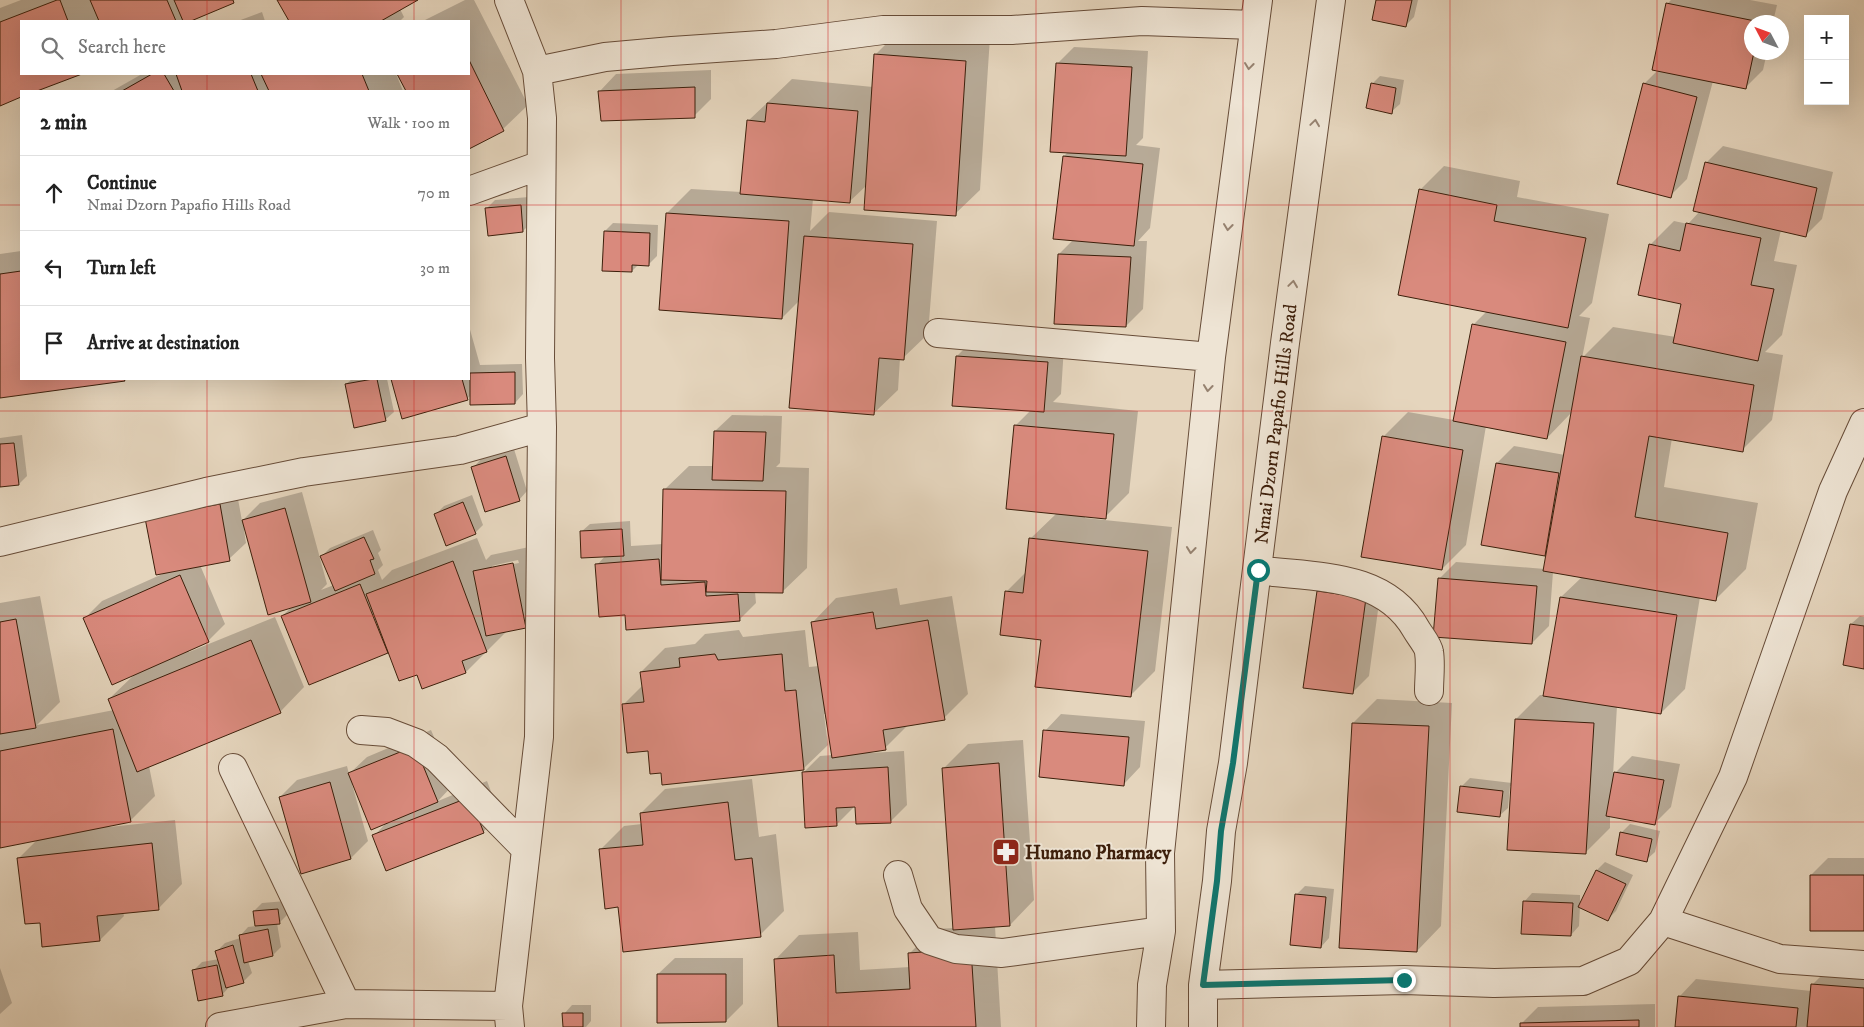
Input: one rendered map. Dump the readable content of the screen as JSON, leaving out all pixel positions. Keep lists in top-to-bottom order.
{
  "streets": {
    "street": ["Nmai Dzorn Papafio Hills Road"]
  },
  "places": {
    "pharmacy": ["Humano Pharmacy"]
  },
  "north": "top left",
  "page": {
    "map_buttons": ["+", "−"],
    "search": "Search here",
    "heading": ["2 min", "Walk · 100 m"],
    "list": [
      ["Continue", "Nmai Dzorn Papafio Hills Road", "70 m"],
      ["Turn left", "30 m"],
      "Arrive at destination"
    ]
  }
}
